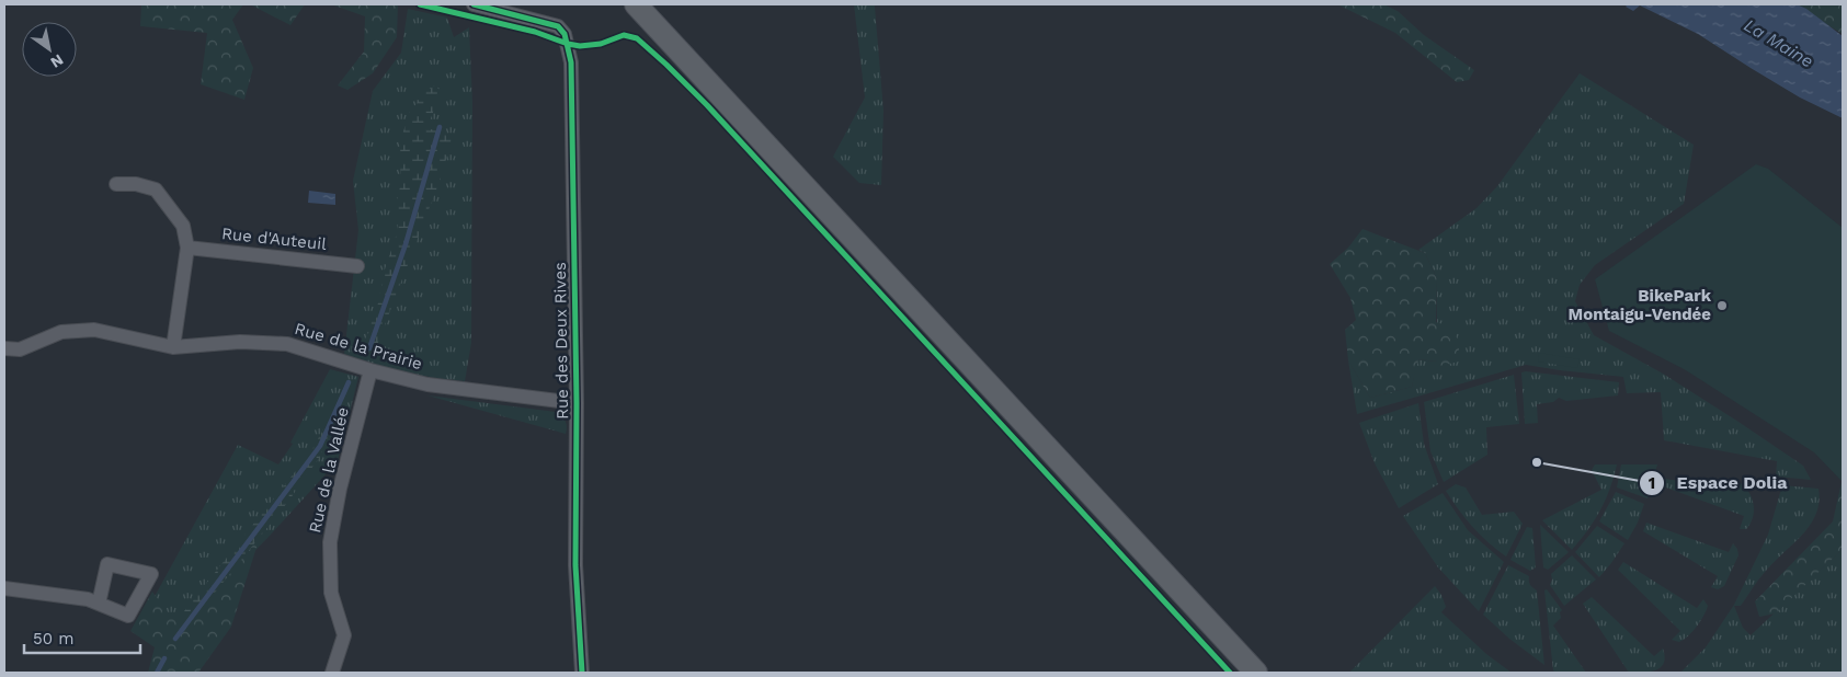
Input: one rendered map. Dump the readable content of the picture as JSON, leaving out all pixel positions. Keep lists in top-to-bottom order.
{
  "streets": {
    "street": [
      "Rue d'Auteuil",
      "Rue des Deux Rives",
      "Rue de la Prairie",
      "Rue de la Vallée"
    ]
  },
  "crossings": [
    ["Rue des Deux Rives", "Rue de la Prairie"],
    ["Rue de la Prairie", "Rue de la Vallée"]
  ],
  "water": ["La Maine"],
  "places": ["BikePark Montaigu-Vendée", "Espace Dolia"],
  "scale_bar": "50 m",
  "north": "bottom right"
}
